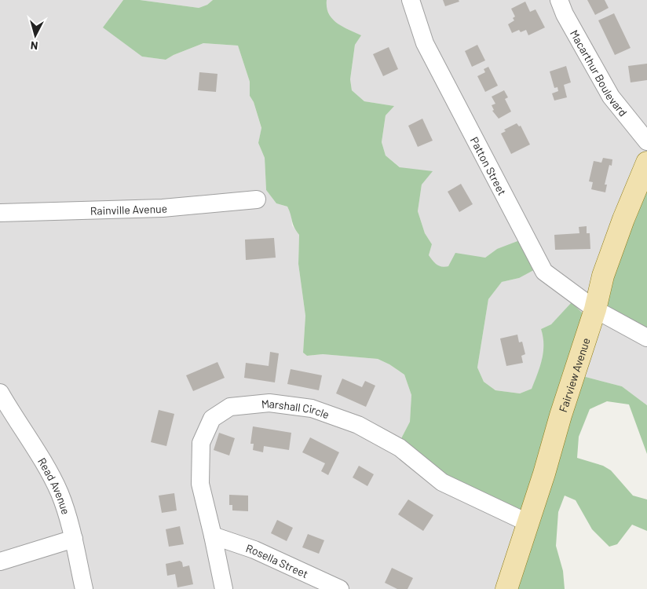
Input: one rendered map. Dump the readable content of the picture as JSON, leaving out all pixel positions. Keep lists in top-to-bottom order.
{
  "streets": {
    "main road": ["Fairview Avenue"],
    "street": [
      "Macarthur Boulevard",
      "Patton Street",
      "Rainville Avenue",
      "Marshall Circle",
      "Read Avenue",
      "Rosella Street"
    ]
  },
  "crossings": [
    ["Patton Street", "Fairview Avenue"],
    ["Fairview Avenue", "Marshall Circle"],
    ["Marshall Circle", "Rosella Street"]
  ],
  "north": "bottom"
}
